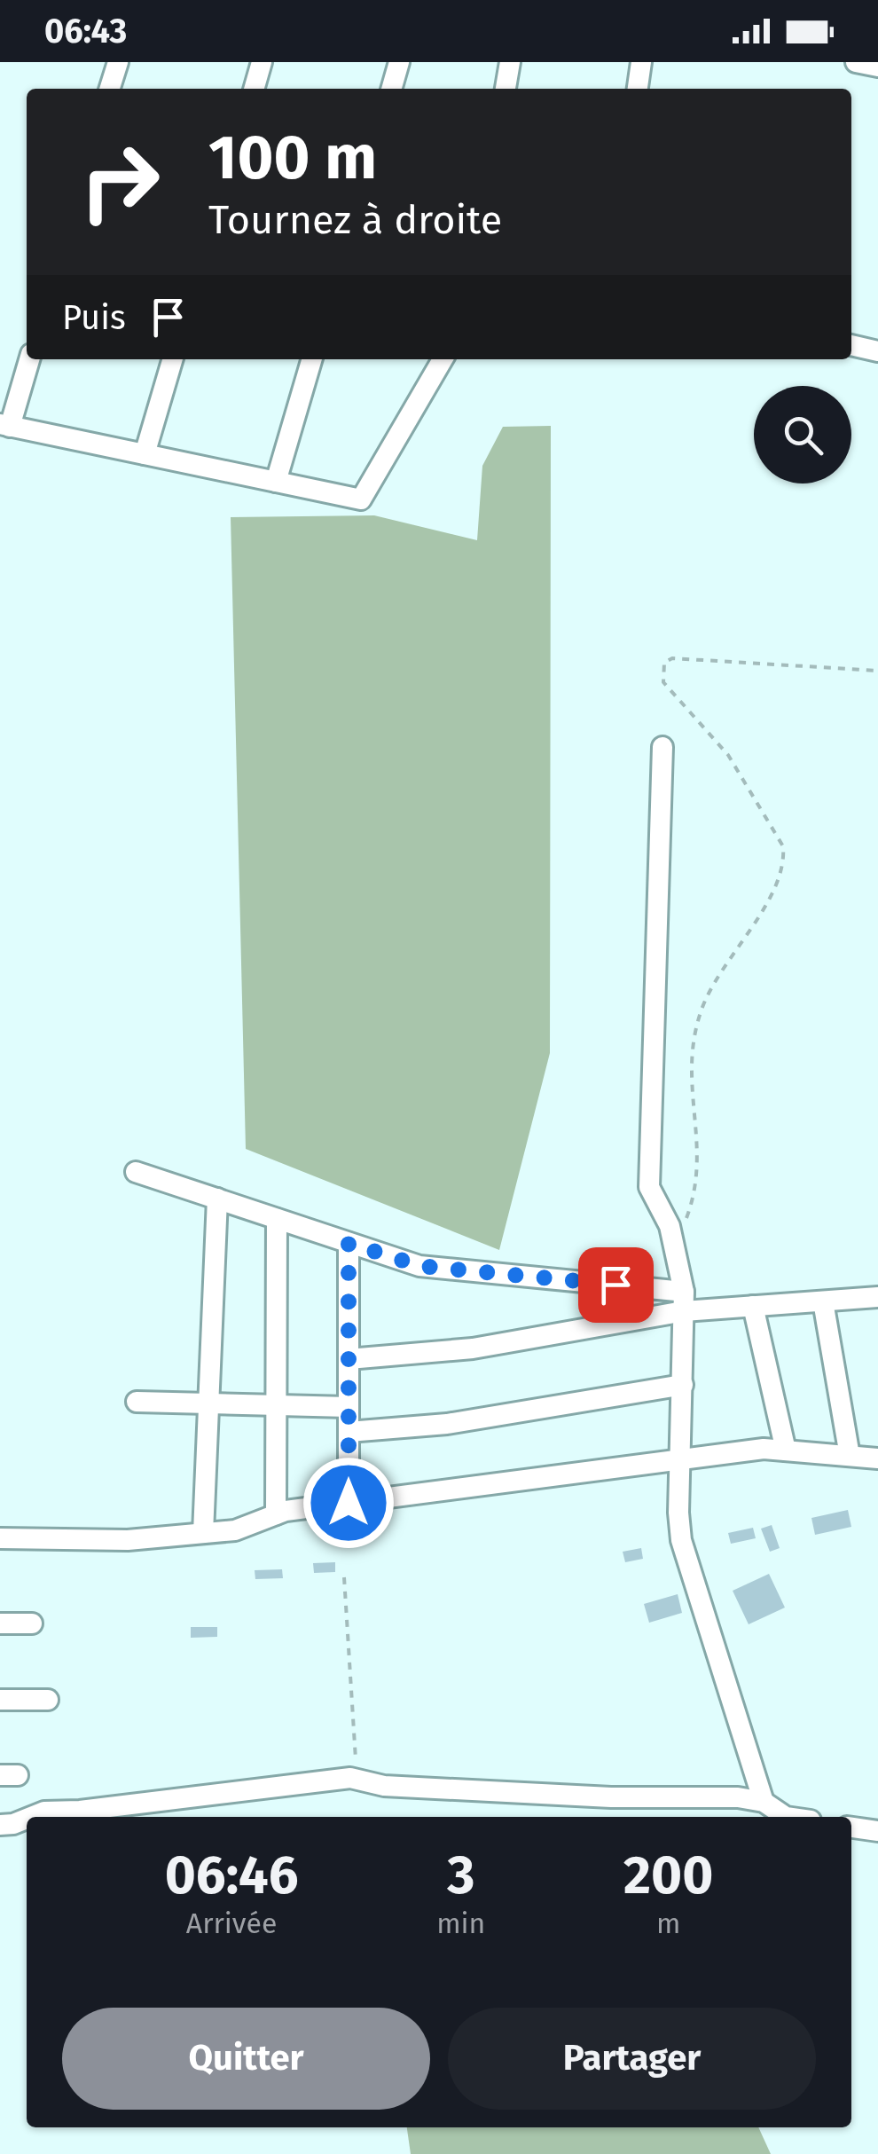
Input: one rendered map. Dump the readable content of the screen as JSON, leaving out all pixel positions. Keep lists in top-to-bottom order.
{
  "page": {
    "status": "06:43",
    "turn": ["100 m", "Tournez à droite"],
    "then": "Puis",
    "eta": [
      "06:46",
      "Arrivée",
      "3",
      "min",
      "200",
      "m"
    ],
    "buttons": ["Quitter", "Partager"]
  }
}
